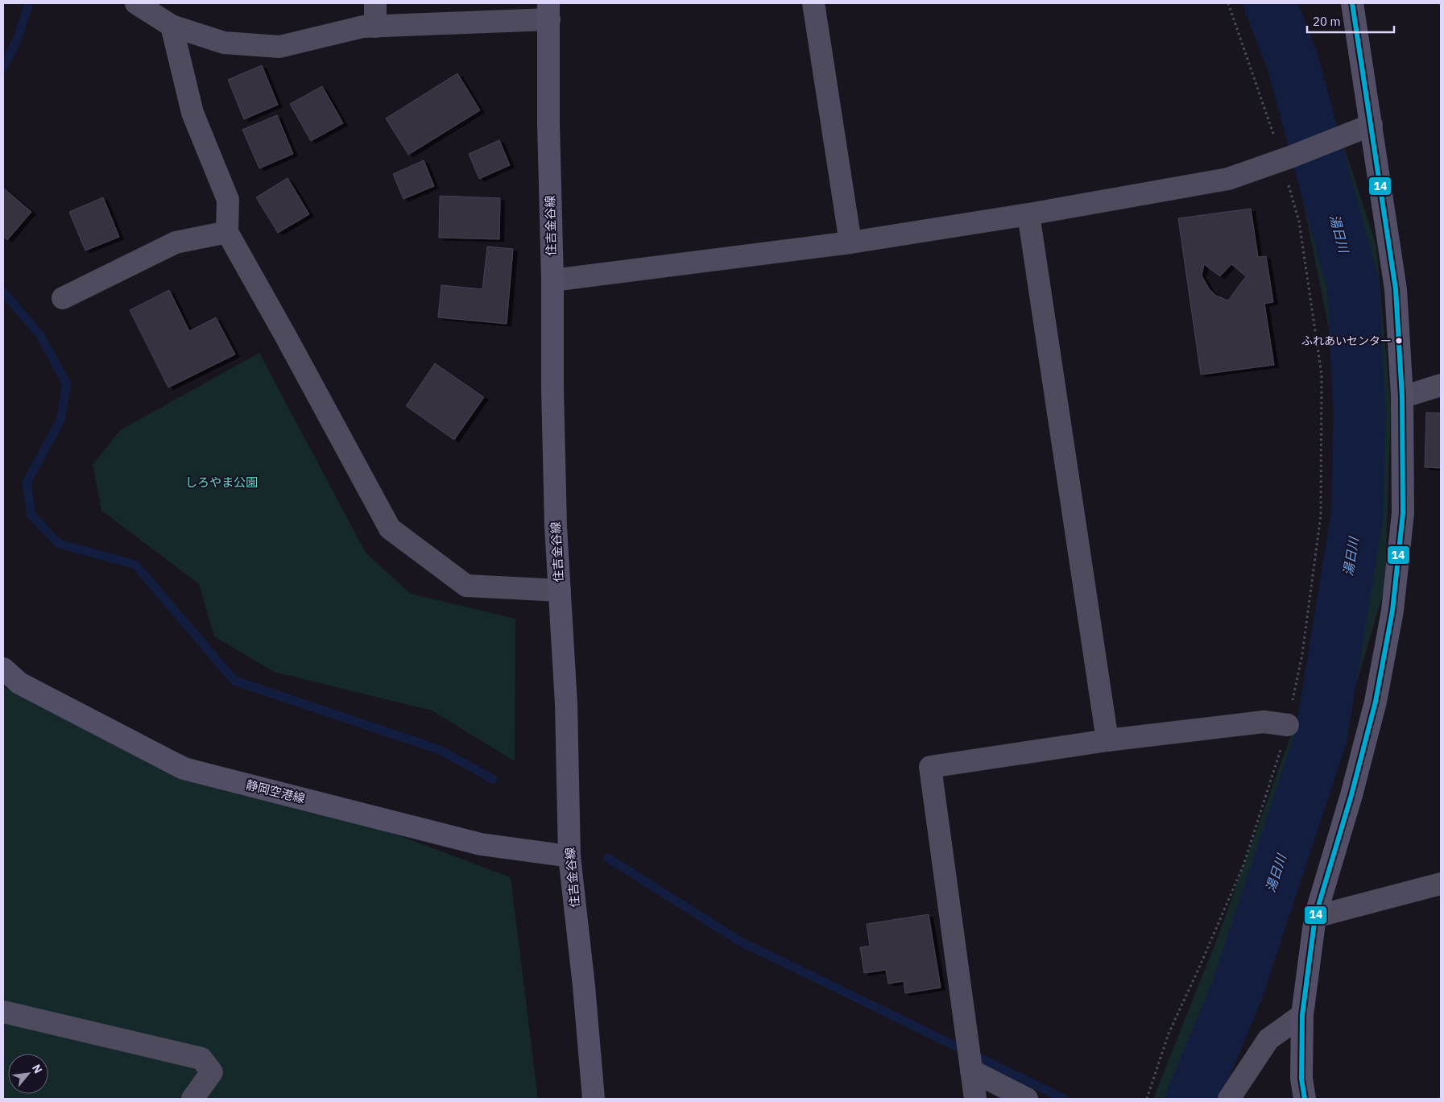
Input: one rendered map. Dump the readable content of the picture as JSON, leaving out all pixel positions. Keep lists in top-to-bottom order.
{
  "streets": {
    "main road": ["住吉金谷線", "静岡空港線"]
  },
  "crossings": [
    ["住吉金谷線", "静岡空港線"]
  ],
  "water": ["湯日川"],
  "parks": ["しろやま公園"],
  "places": ["ふれあいセンター"],
  "lines": ["transit line 14"],
  "scale_bar": "20 m",
  "north": "top right"
}
